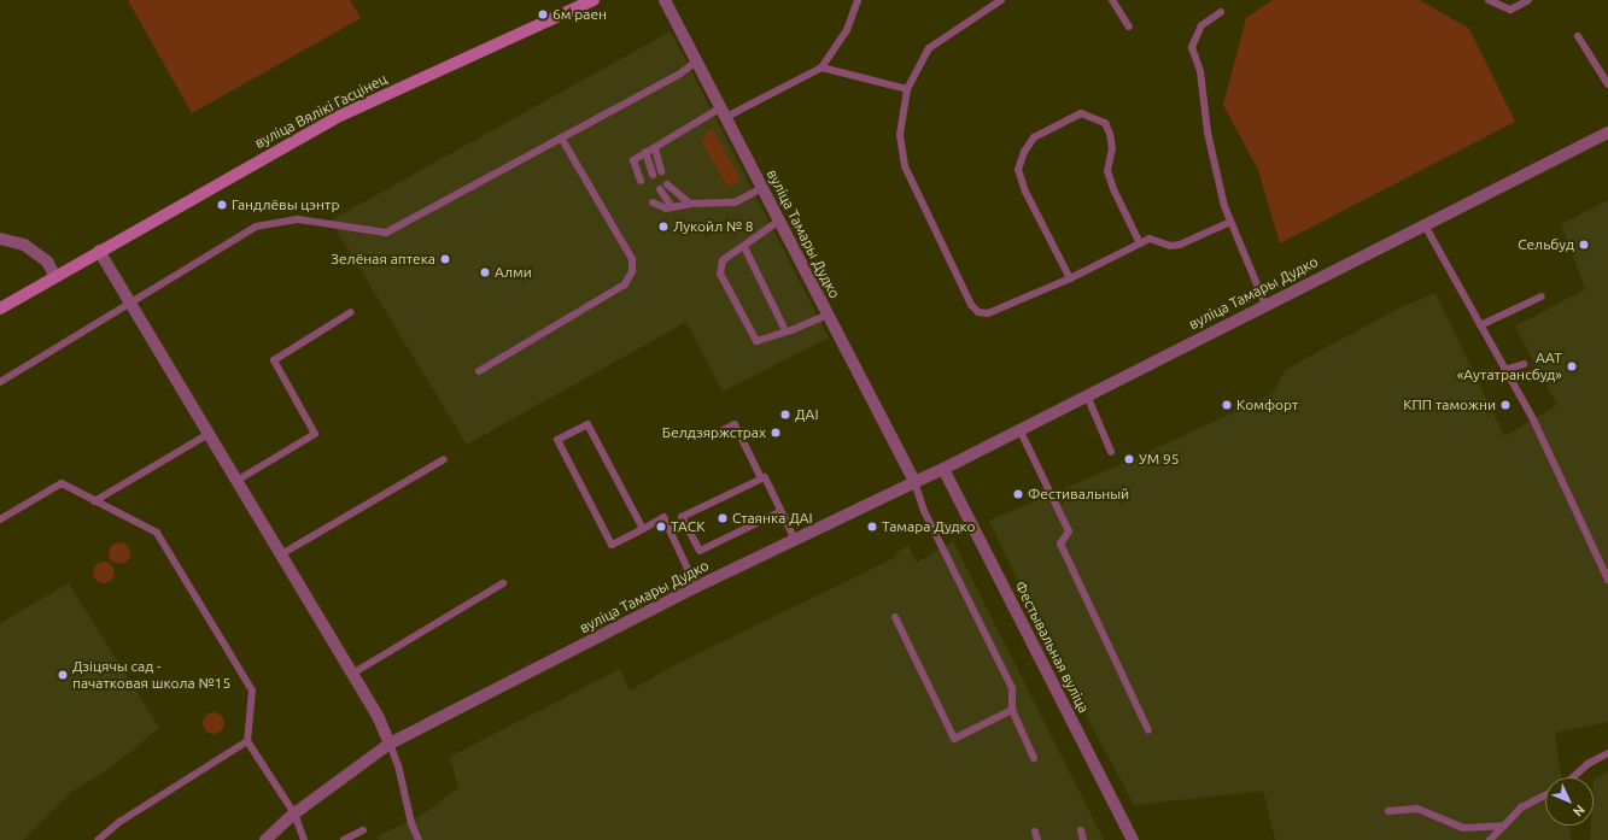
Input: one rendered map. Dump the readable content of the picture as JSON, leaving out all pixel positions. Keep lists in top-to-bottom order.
{
  "streets": {
    "main road": ["вуліца Вялікі Гасцінец"],
    "street": ["вуліца Тамары Дудко", "Фестывальная вуліца"]
  },
  "crossings": [
    ["вуліца Тамары Дудко", "Фестывальная вуліца"]
  ],
  "places": [
    "6м раен",
    "Гандлёвы цэнтр",
    "Лукойл № 8",
    "Сельбуд",
    "Зелёная аптека",
    "Алми",
    "ААТ «Аутатрансбуд»",
    "Комфорт",
    "КПП таможни",
    "ДАІ",
    "Белдзяржстрах",
    "УМ 95",
    "Фестивальный",
    "Стаянка ДАІ",
    "ТАСК",
    "Тамара Дудко",
    "Дзіцячы сад - пачатковая школа №15"
  ],
  "north": "bottom right"
}
